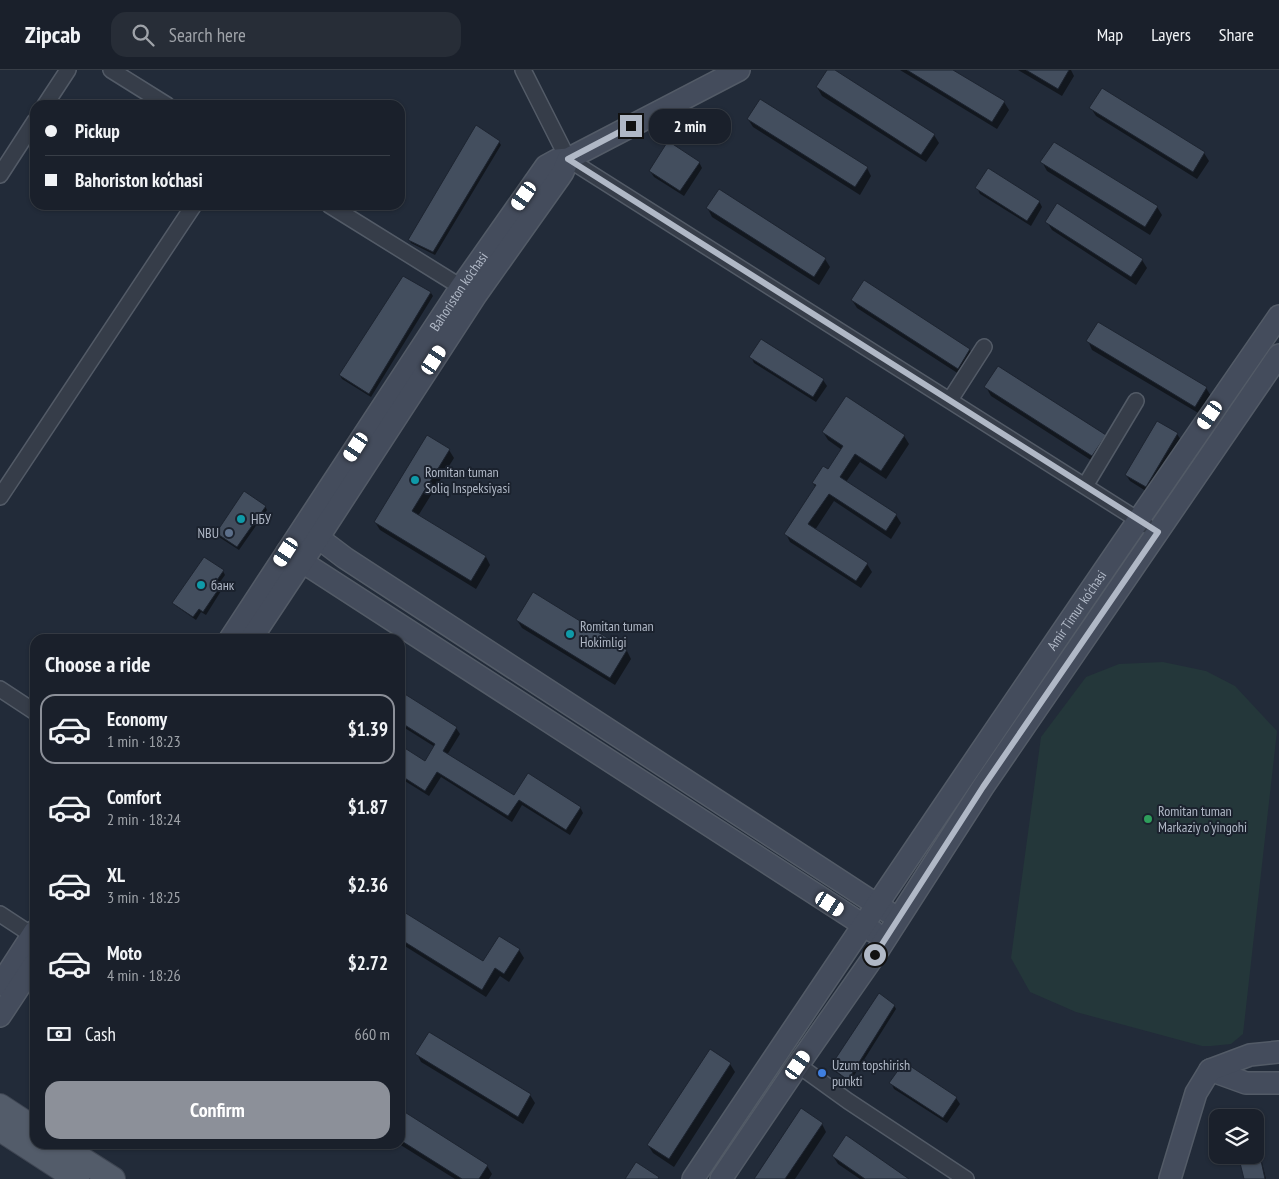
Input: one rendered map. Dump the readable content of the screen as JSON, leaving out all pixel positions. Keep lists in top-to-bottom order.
{
  "streets": {
    "street": ["Bahoriston ko‘chasi", "Amir Timur ko‘chasi"]
  },
  "places": [
    "Romitan tuman Soliq Inspeksiyasi",
    "НБУ",
    "NBU",
    "банк",
    "Romitan tuman Hokimligi",
    "Romitan tuman Markaziy o'yingohi",
    "Uzum topshirish punkti"
  ],
  "page": {
    "header": "Zipcab",
    "search": "Search here",
    "nav": ["Map", "Layers", "Share"],
    "banner": ["Pickup", "Bahoriston ko‘chasi"],
    "bubble": "2 min",
    "heading": "Choose a ride",
    "list": [
      {
        "name": "Economy",
        "note": "1 min · 18:23",
        "value": "$1.39"
      },
      {
        "name": "Comfort",
        "note": "2 min · 18:24",
        "value": "$1.87"
      },
      {
        "name": "XL",
        "note": "3 min · 18:25",
        "value": "$2.36"
      },
      {
        "name": "Moto",
        "note": "4 min · 18:26",
        "value": "$2.72"
      }
    ],
    "pay": ["Cash", "660 m"],
    "buttons": "Confirm"
  }
}
